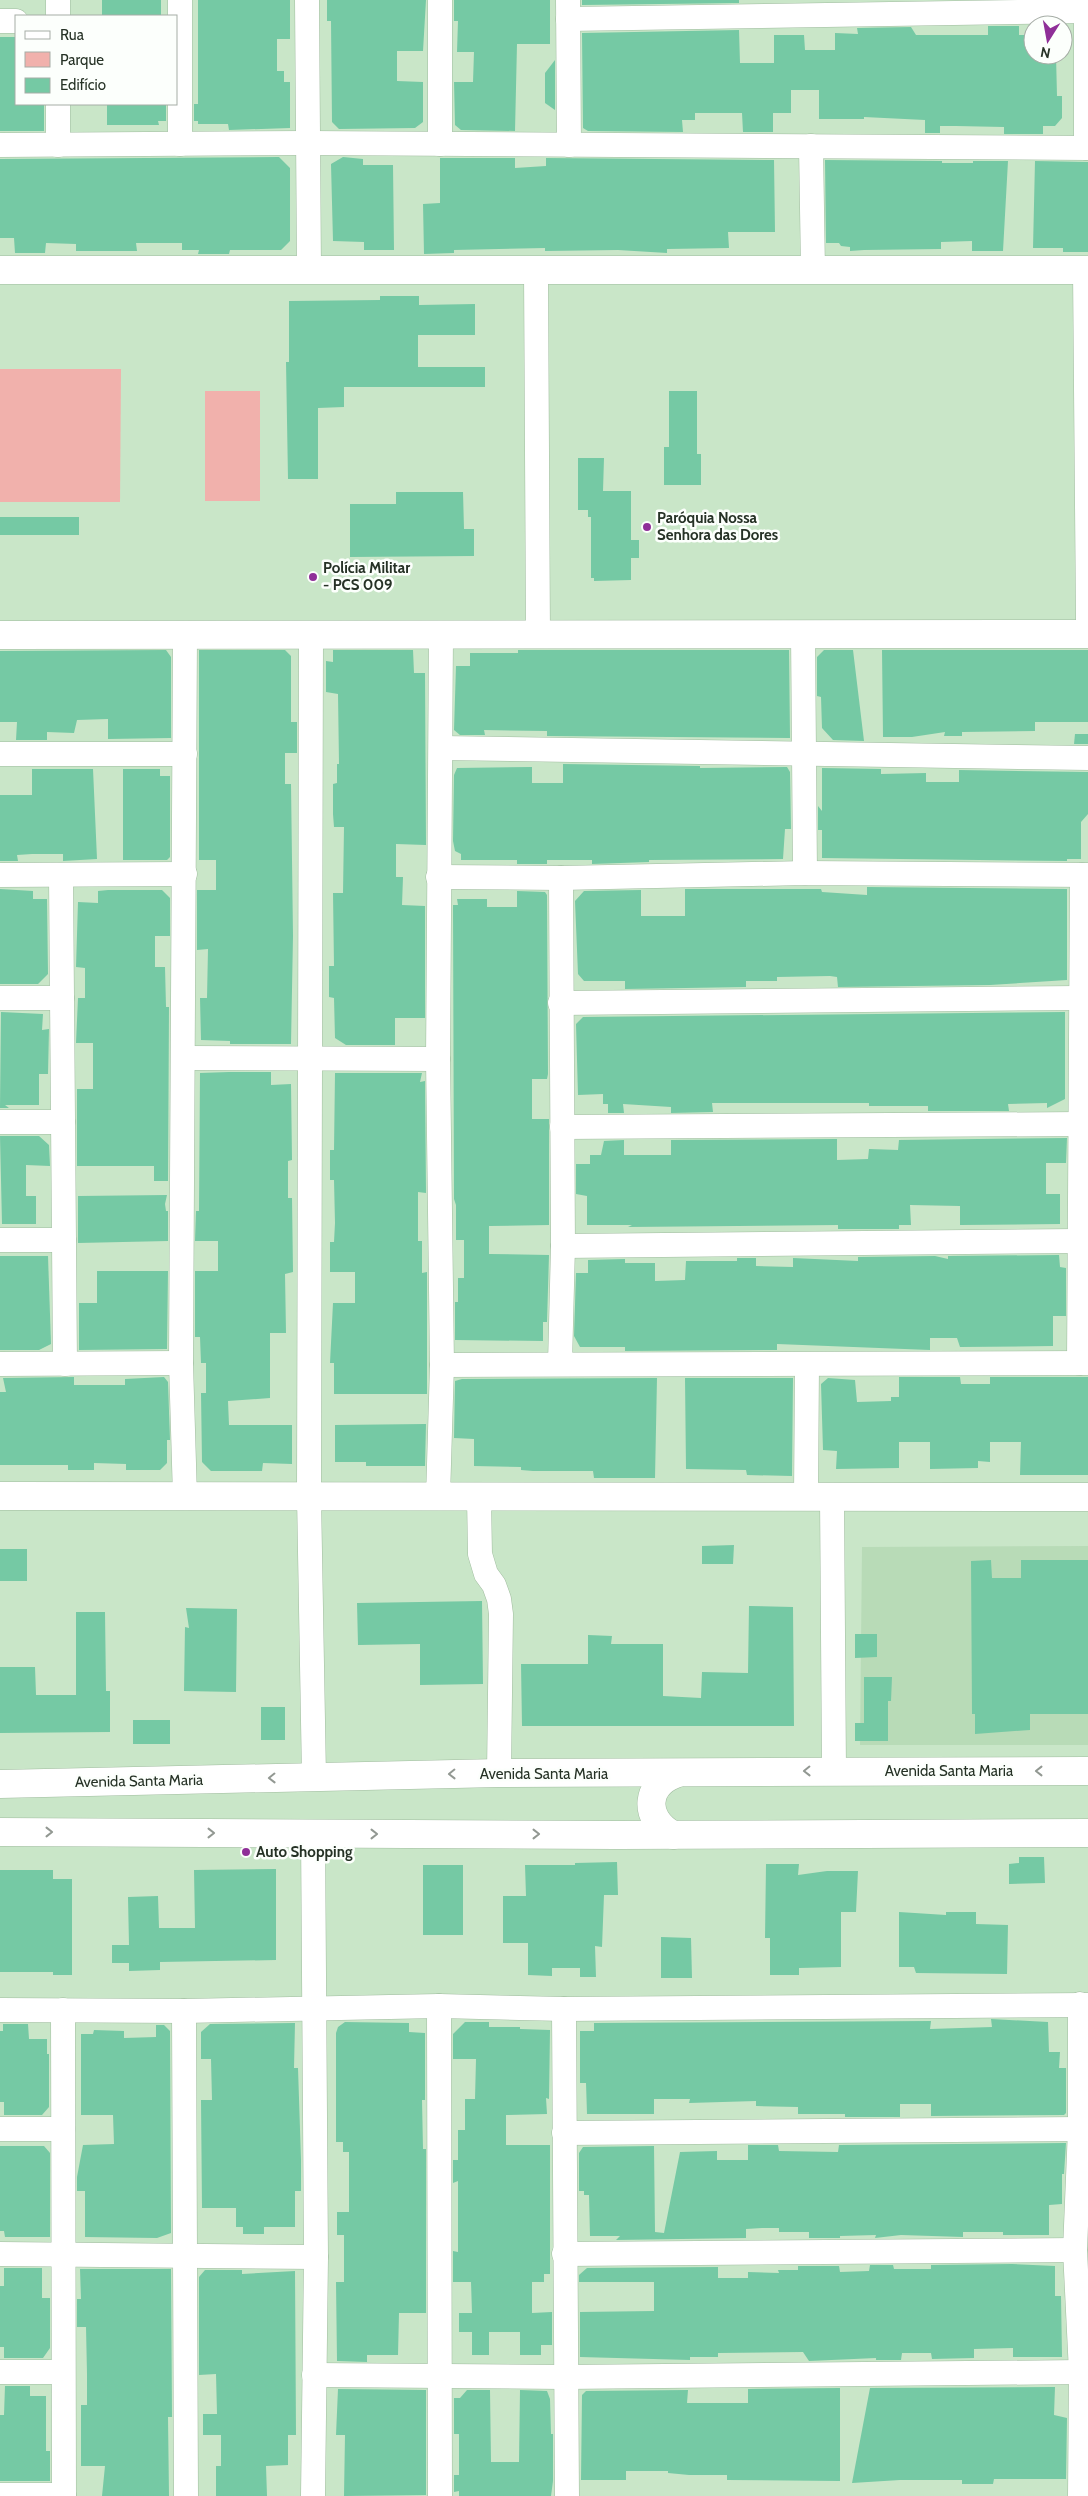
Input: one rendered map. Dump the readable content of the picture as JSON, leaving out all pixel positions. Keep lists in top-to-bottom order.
{
  "streets": {
    "street": ["Avenida Santa Maria"]
  },
  "places": ["Paróquia Nossa Senhora das Dores", "Polícia Militar - PCS 009", "Auto Shopping"],
  "legend": ["Rua", "Parque", "Edifício"],
  "north": "bottom"
}
